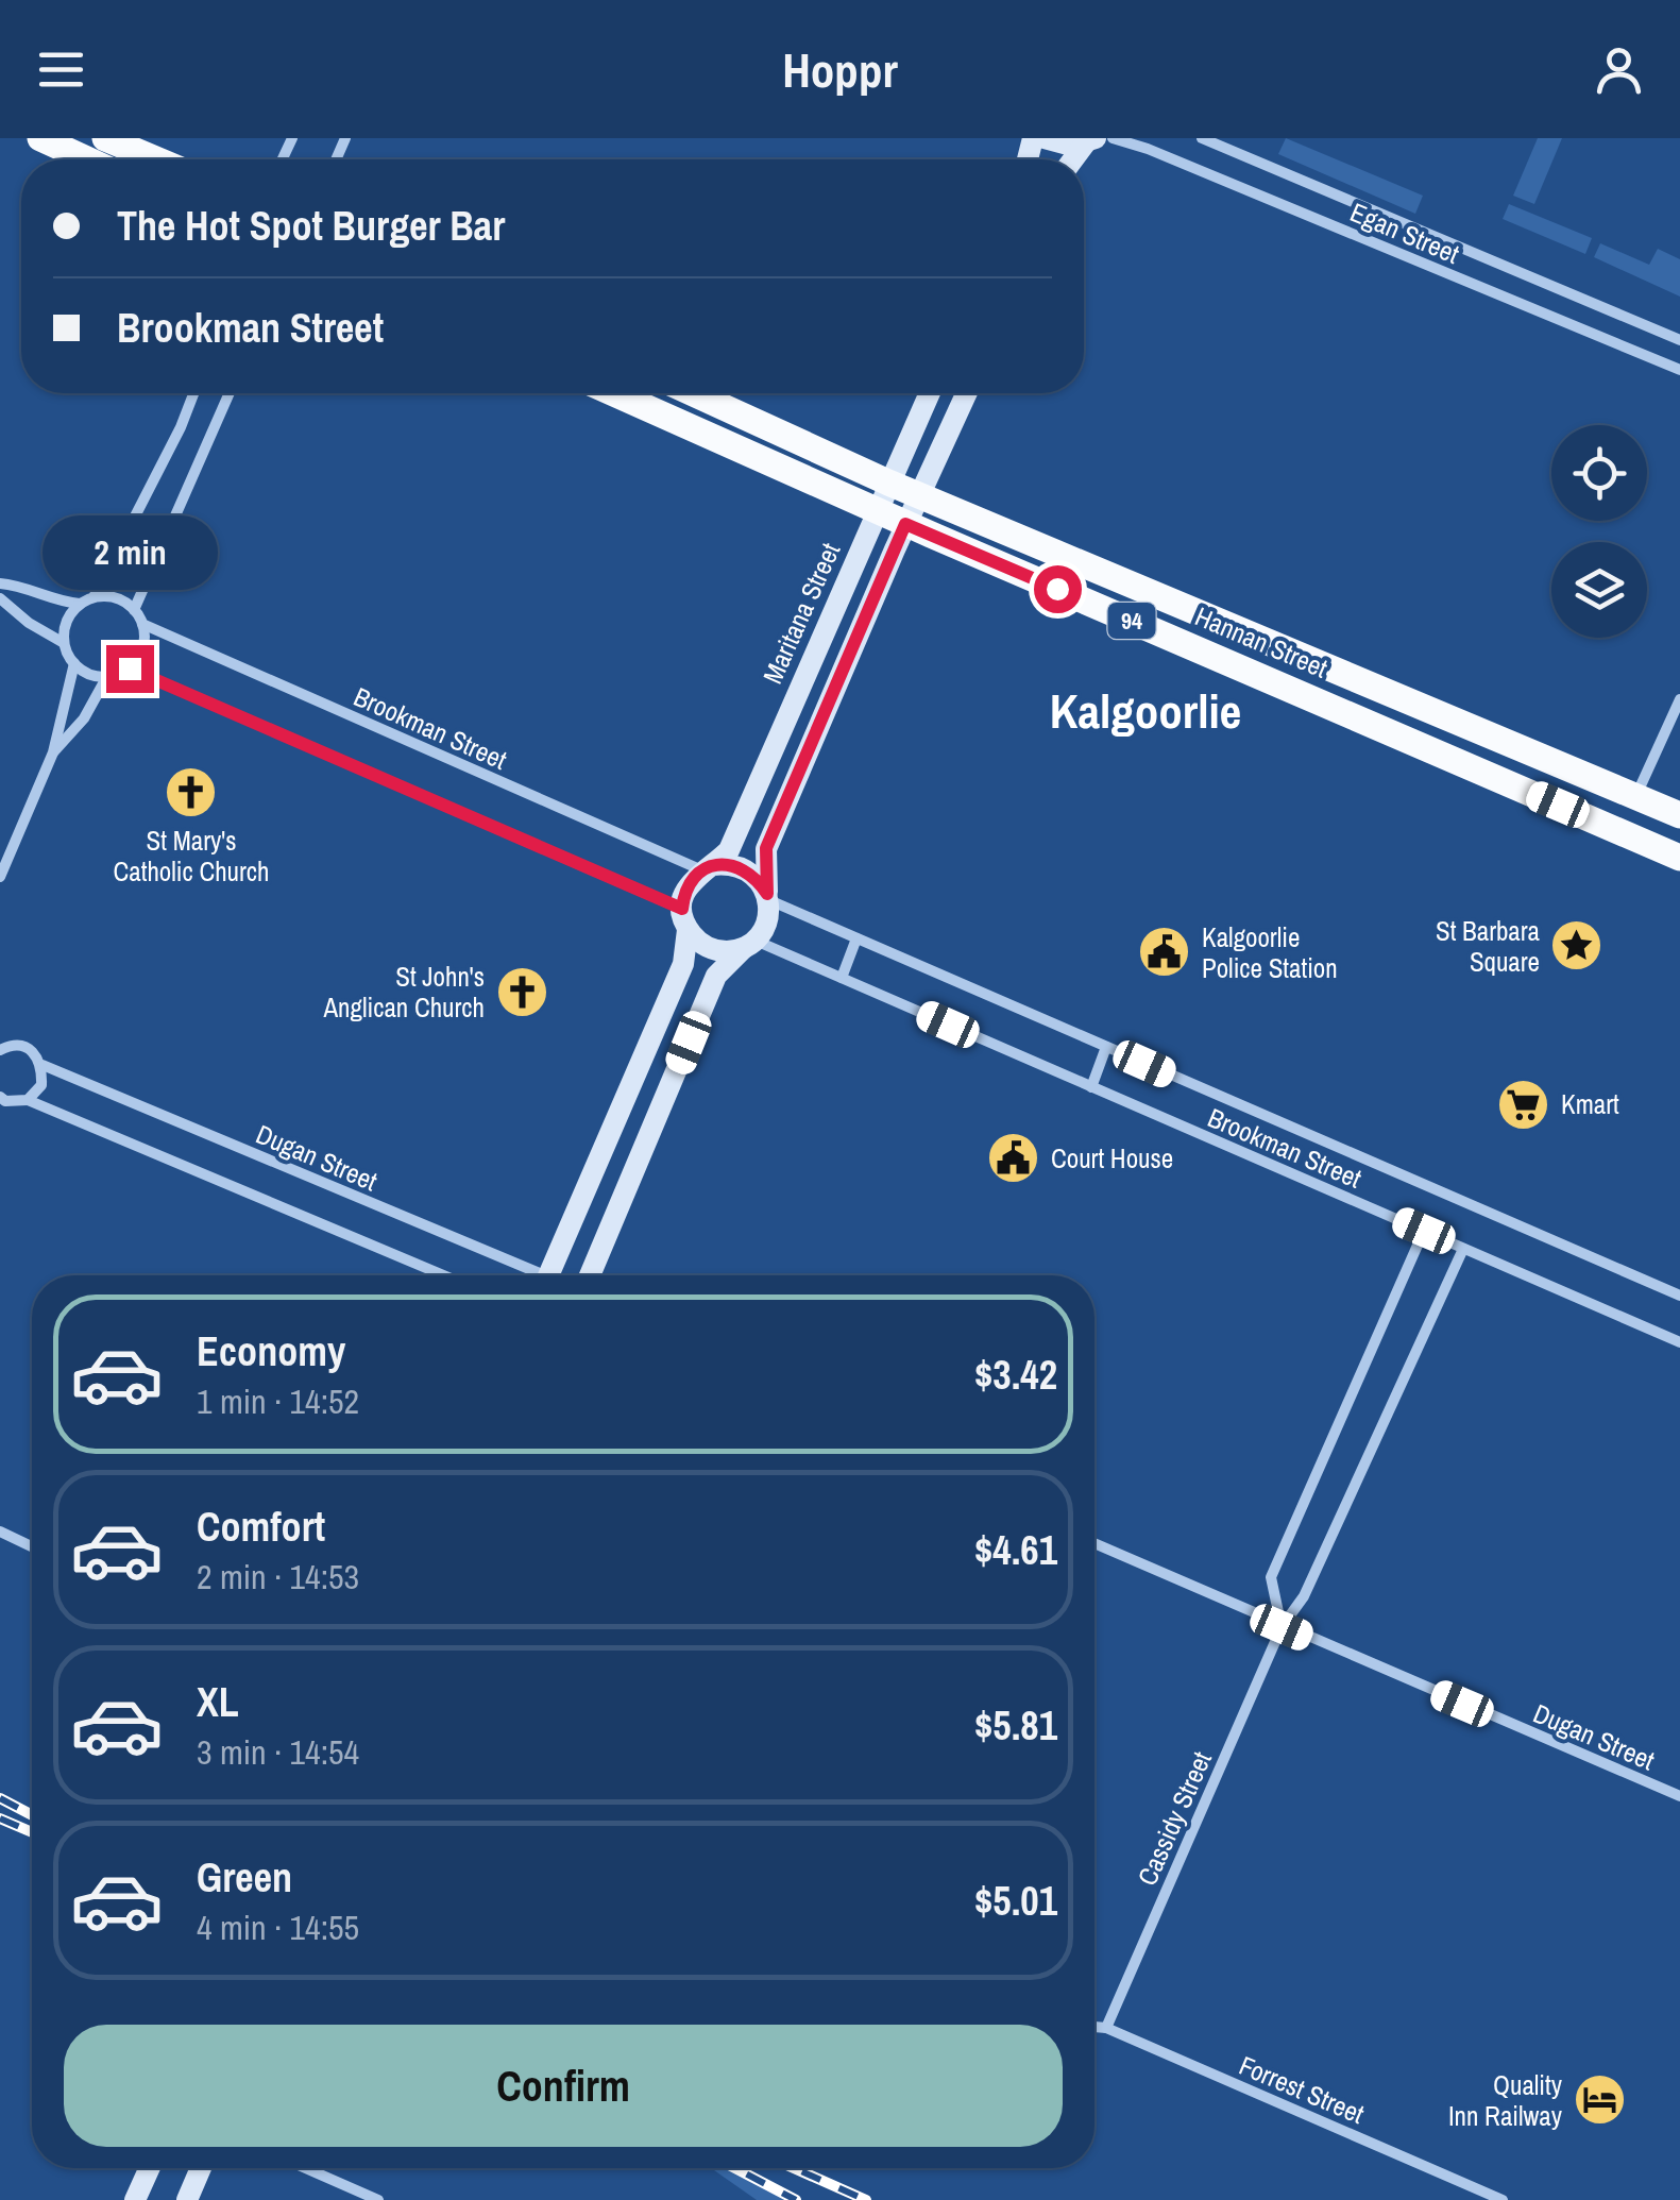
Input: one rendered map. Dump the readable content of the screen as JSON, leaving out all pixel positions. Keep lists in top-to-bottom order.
{
  "streets": {
    "highway": ["94", "Hannan Street"],
    "main road": ["Maritana Street"],
    "street": [
      "Egan Street",
      "Brookman Street",
      "Dugan Street",
      "Cassidy Street",
      "Forrest Street"
    ]
  },
  "crossings": [
    ["Maritana Street", "Hannan Street"],
    ["Maritana Street", "Brookman Street"],
    ["Brookman Street", "Cassidy Street"],
    ["Dugan Street", "Cassidy Street"],
    ["Cassidy Street", "Forrest Street"]
  ],
  "districts": ["Kalgoorlie"],
  "places": {
    "church": ["St Mary's Catholic Church", "St John's Anglican Church"],
    "place": ["St Barbara Square"],
    "public building": ["Kalgoorlie Police Station", "Court House"],
    "supermarket": ["Kmart"],
    "hotel": ["Quality Inn Railway"]
  },
  "page": {
    "header": "Hoppr",
    "banner": ["The Hot Spot Burger Bar", "Brookman Street"],
    "bubble": "2 min",
    "list": [
      {
        "name": "Economy",
        "note": "1 min · 14:52",
        "value": "$3.42"
      },
      {
        "name": "Comfort",
        "note": "2 min · 14:53",
        "value": "$4.61"
      },
      {
        "name": "XL",
        "note": "3 min · 14:54",
        "value": "$5.81"
      },
      {
        "name": "Green",
        "note": "4 min · 14:55",
        "value": "$5.01"
      }
    ],
    "buttons": "Confirm"
  }
}
